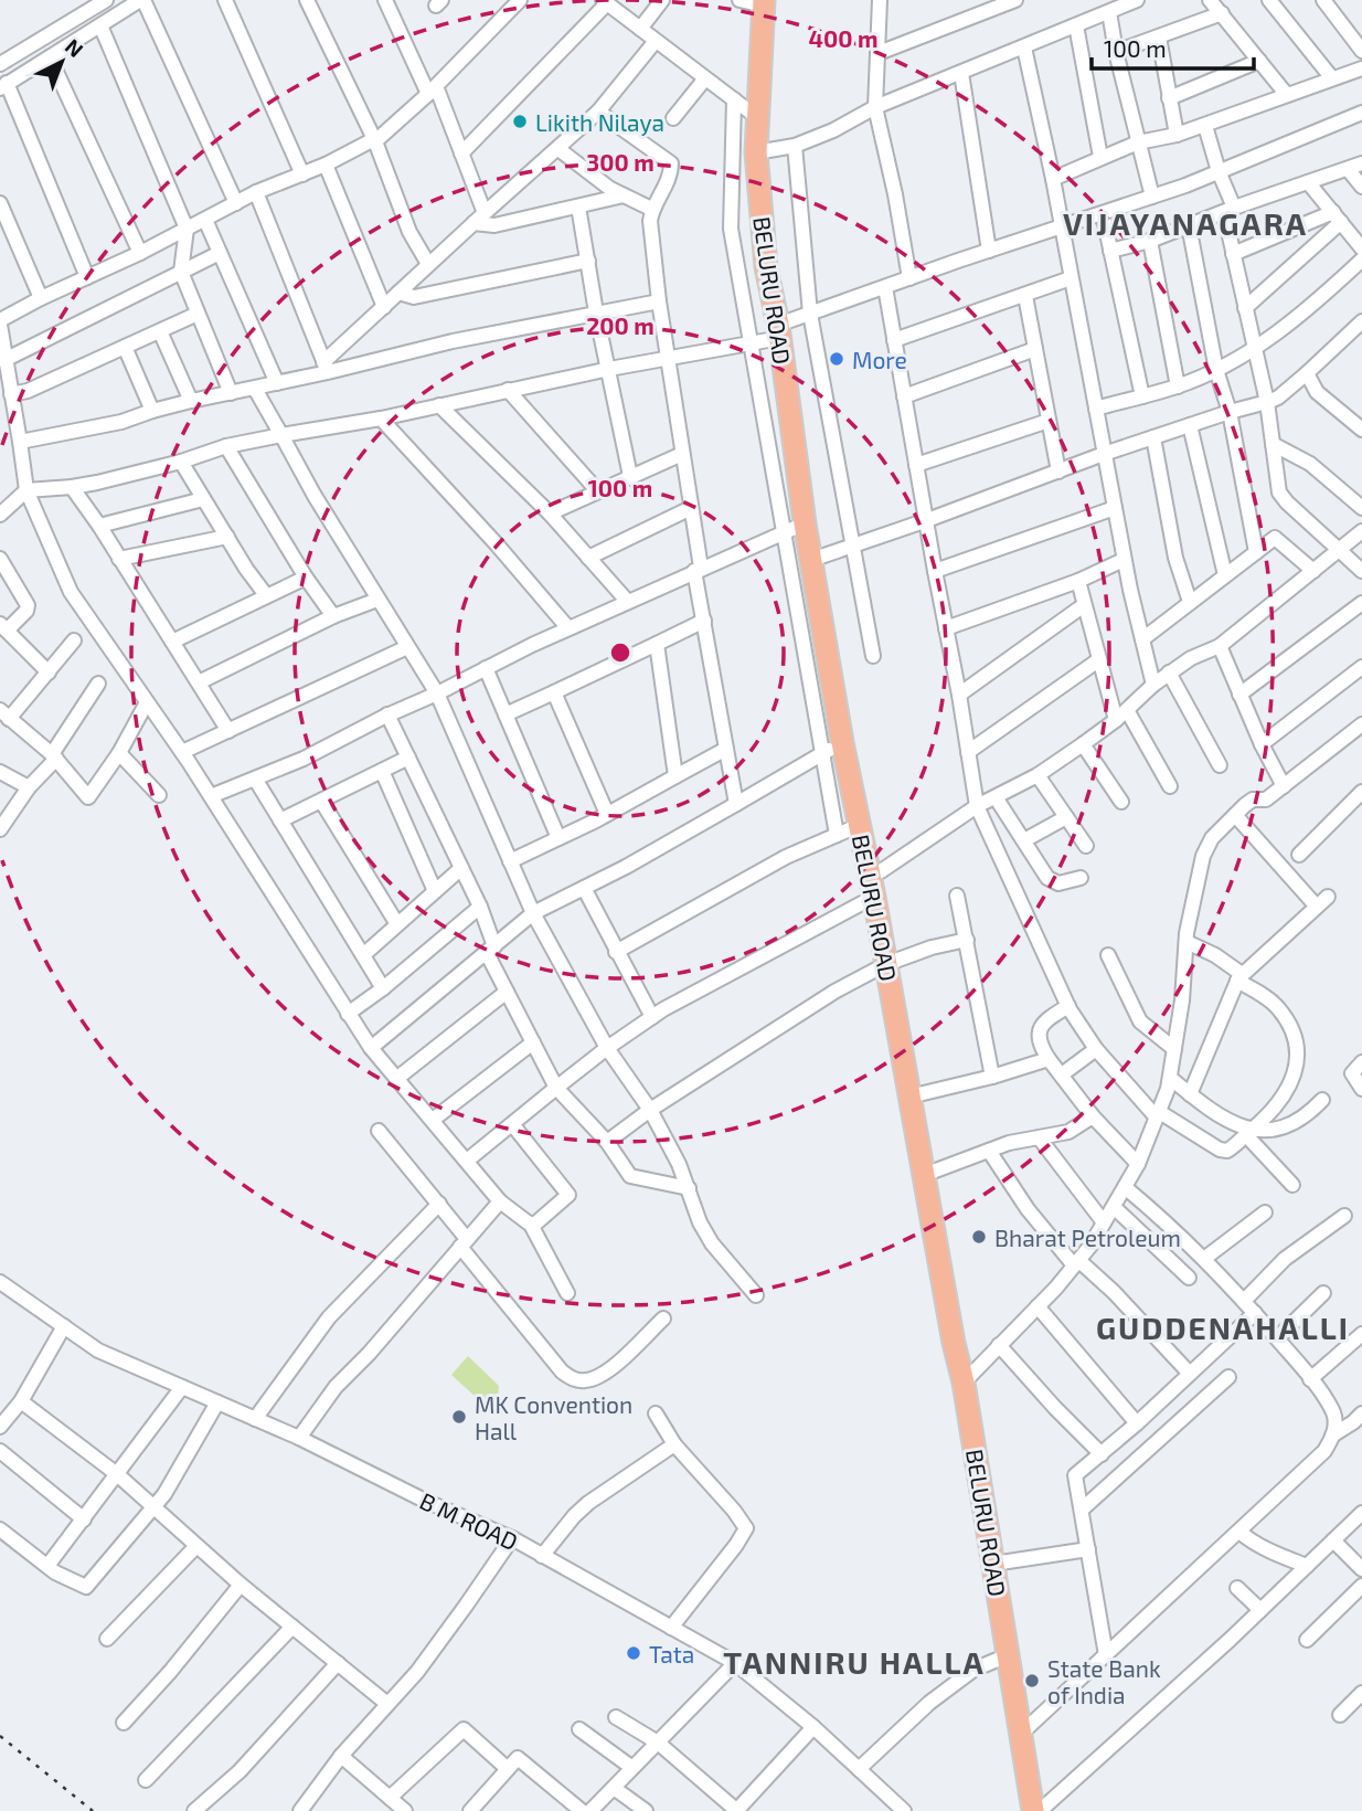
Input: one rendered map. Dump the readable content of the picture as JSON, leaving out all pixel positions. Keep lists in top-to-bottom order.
{
  "streets": {
    "highway": ["BELURU ROAD"],
    "street": ["B M ROAD"]
  },
  "districts": ["VIJAYANAGARA", "GUDDENAHALLI", "TANNIRU HALLA"],
  "places": [
    "Likith Nilaya",
    "More",
    "Bharat Petroleum",
    "MK Convention Hall",
    "Tata",
    "State Bank of India"
  ],
  "scale_bar": "100 m",
  "north": "top right",
  "rings": [
    "400 m",
    "300 m",
    "200 m",
    "100 m"
  ]
}
